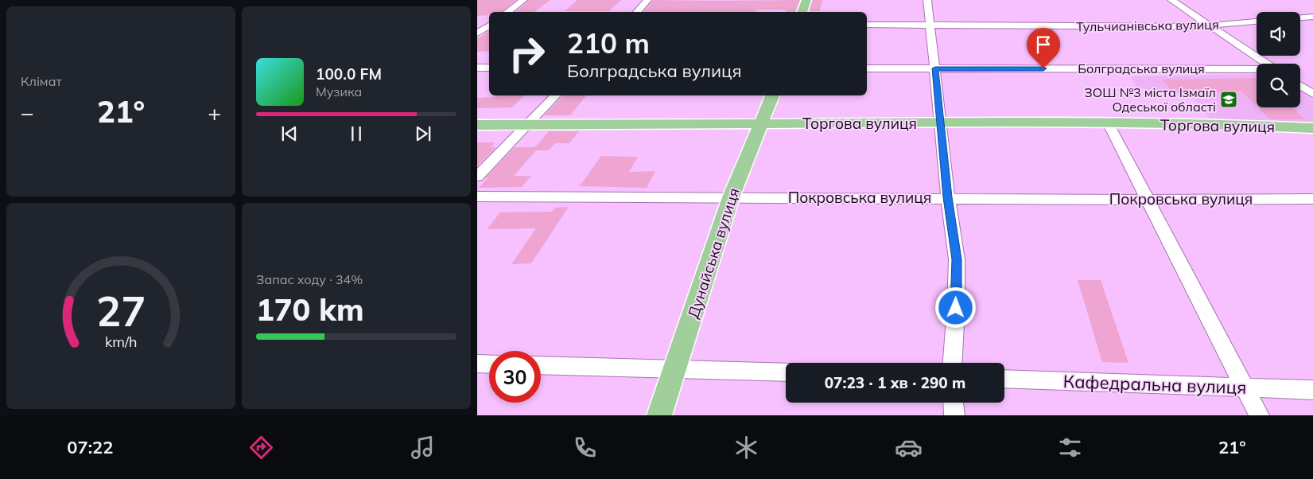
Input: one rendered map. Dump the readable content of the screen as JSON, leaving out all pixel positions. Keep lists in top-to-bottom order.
{
  "streets": {
    "main road": ["Торгова вулиця", "Дунайська вулиця"],
    "street": [
      "Тульчианівська вулиця",
      "Болградська вулиця",
      "Покровська вулиця",
      "Кафедральна вулиця"
    ]
  },
  "crossings": [
    ["Торгова вулиця", "Дунайська вулиця"],
    ["Покровська вулиця", "Дунайська вулиця"]
  ],
  "places": {
    "school or university": ["ЗОШ №3 міста Ізмаїл Одеської області"]
  },
  "page": {
    "tile": [
      "Клімат",
      ["Запас ходу · 34%", "170 km"]
    ],
    "turn": ["210 m", "Болградська вулиця"],
    "song": ["100.0 FM", "Музика"],
    "heat": ["−", "21°", "+"],
    "limit": "30",
    "trip": "07:23 · 1 хв · 290 m",
    "tabs": ["07:22", "21°"],
    "gauge": ["27", "km/h"]
  }
}
